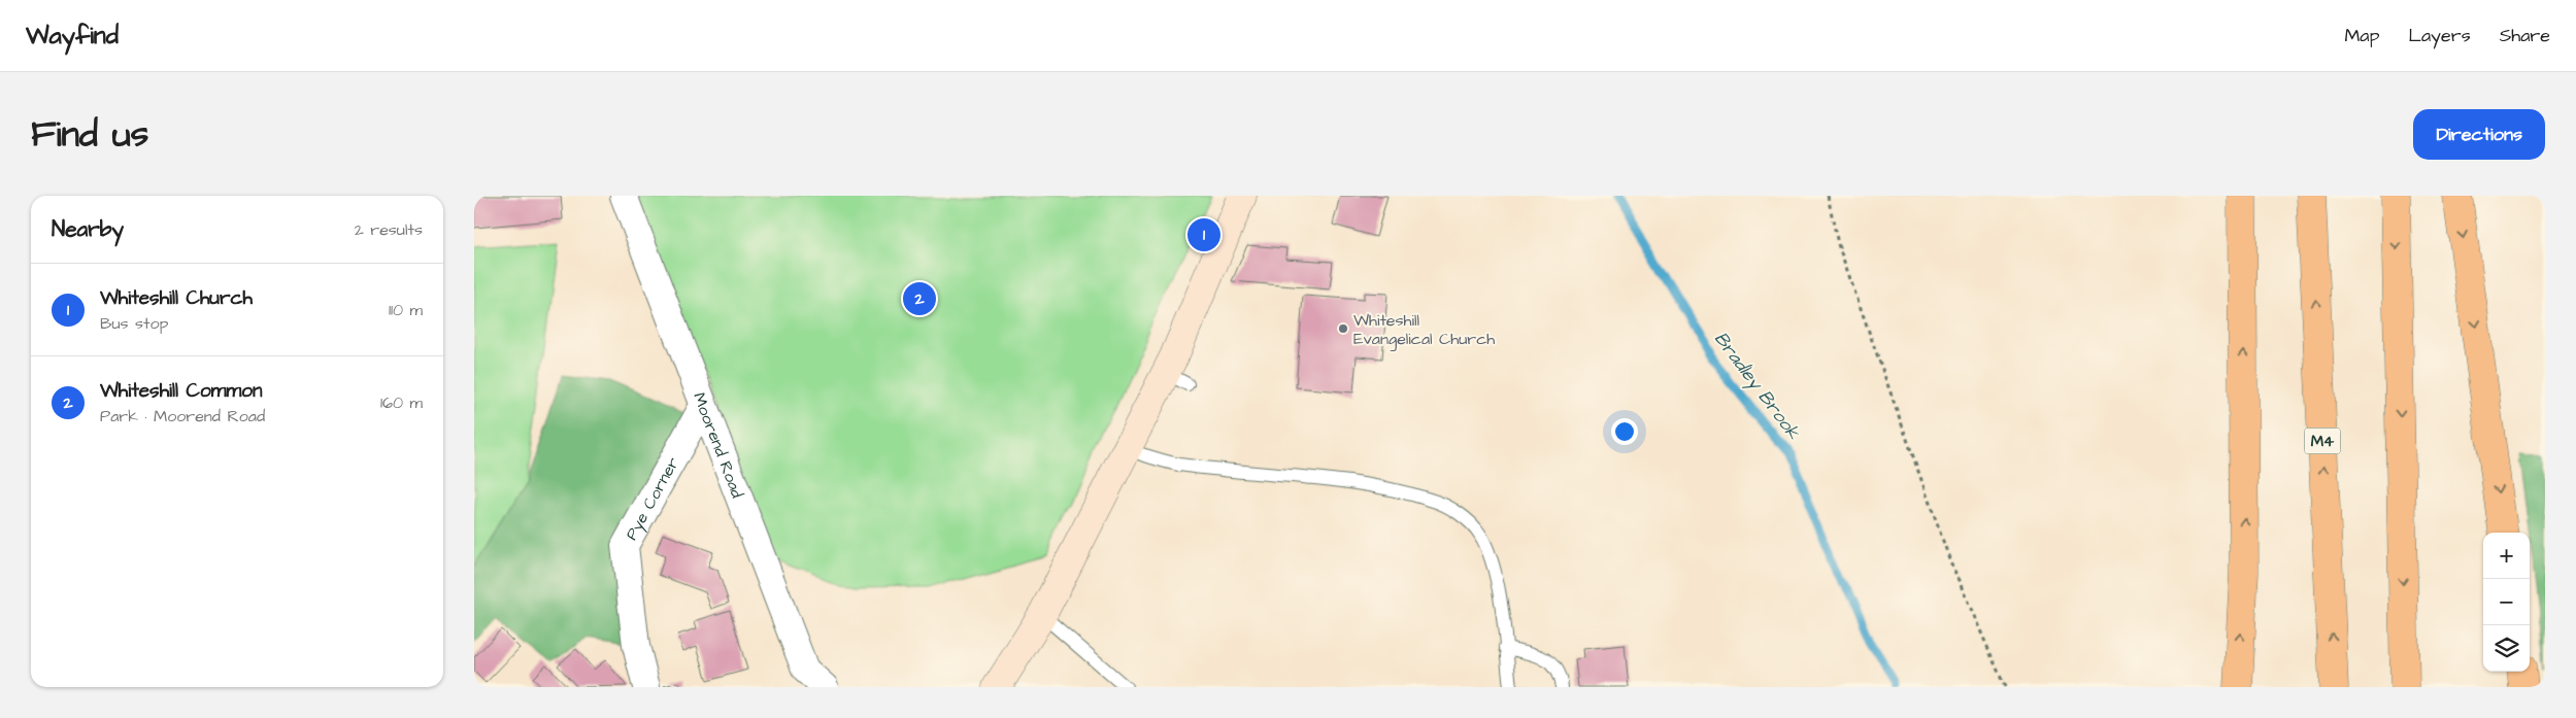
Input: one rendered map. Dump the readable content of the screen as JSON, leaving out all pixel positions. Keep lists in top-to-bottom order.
{
  "streets": {
    "highway": ["M4"],
    "street": ["Moorend Road", "Pye Corner"]
  },
  "crossings": [
    ["Moorend Road", "Pye Corner"]
  ],
  "water": ["Bradley Brook"],
  "places": ["Whiteshill Evangelical Church"],
  "page": {
    "header": "Wayfind",
    "nav": ["Map", "Layers", "Share"],
    "title": "Find us",
    "buttons": "Directions",
    "heading": ["Nearby", "2 results"],
    "pins": ["1", "2"],
    "list": [
      {
        "mark": "1",
        "name": "Whiteshill Church",
        "note": "Bus stop",
        "value": "110 m"
      },
      {
        "mark": "2",
        "name": "Whiteshill Common",
        "note": "Park · Moorend Road",
        "value": "160 m"
      }
    ],
    "map_buttons": ["+", "−"]
  }
}
